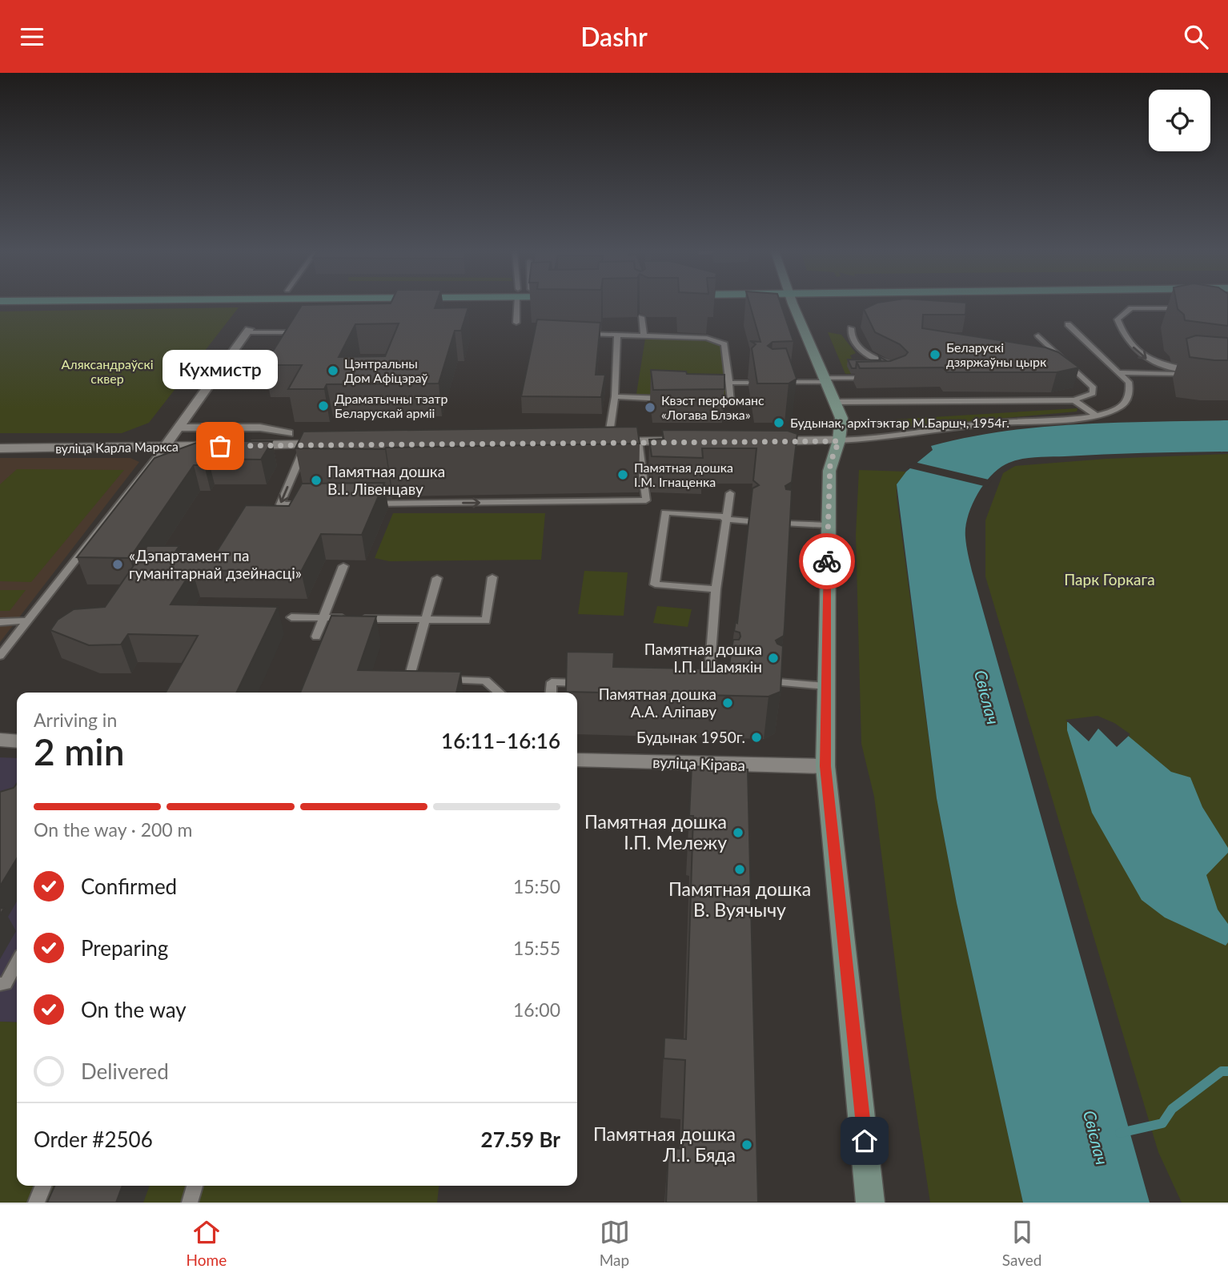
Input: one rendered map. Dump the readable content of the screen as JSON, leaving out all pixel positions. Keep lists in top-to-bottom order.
{
  "streets": {
    "street": ["вуліца Карла Маркса", "вуліца Кірава"]
  },
  "water": ["Свіслач"],
  "parks": ["Аляксандраўскі сквер", "Парк Горкага"],
  "places": [
    "Беларускі дзяржаўны цырк",
    "Цэнтральны Дом Афіцэраў",
    "Драматычны тэатр Беларускай арміі",
    "Квэст перфоманс «Логава Блэка»",
    "Будынак, архітэктар М.Баршч, 1954г.",
    "Кухмистр",
    "Памятная дошка І.М. Ігнаценка",
    "Памятная дошка В.І. Лівенцаву",
    "«Дэпартамент па гуманітарнай дзейнасці»",
    "Памятная дошка І.П. Шамякін",
    "Памятная дошка А.А. Аліпаву",
    "Будынак 1950г.",
    "Памятная дошка І.П. Мележу",
    "Памятная дошка В. Вуячычу",
    "Памятная дошка Л.І. Бяда"
  ],
  "page": {
    "header": "Dashr",
    "bubble": "Кухмистр",
    "heading": ["2 min", "Arriving in", "16:11–16:16"],
    "panel": ["Order #2506", "27.59 Br"],
    "bar": "On the way · 200 m",
    "list": [
      ["Confirmed", "15:50"],
      ["Preparing", "15:55"],
      ["On the way", "16:00"],
      "Delivered"
    ],
    "tabs": ["Home", "Map", "Saved"]
  }
}
